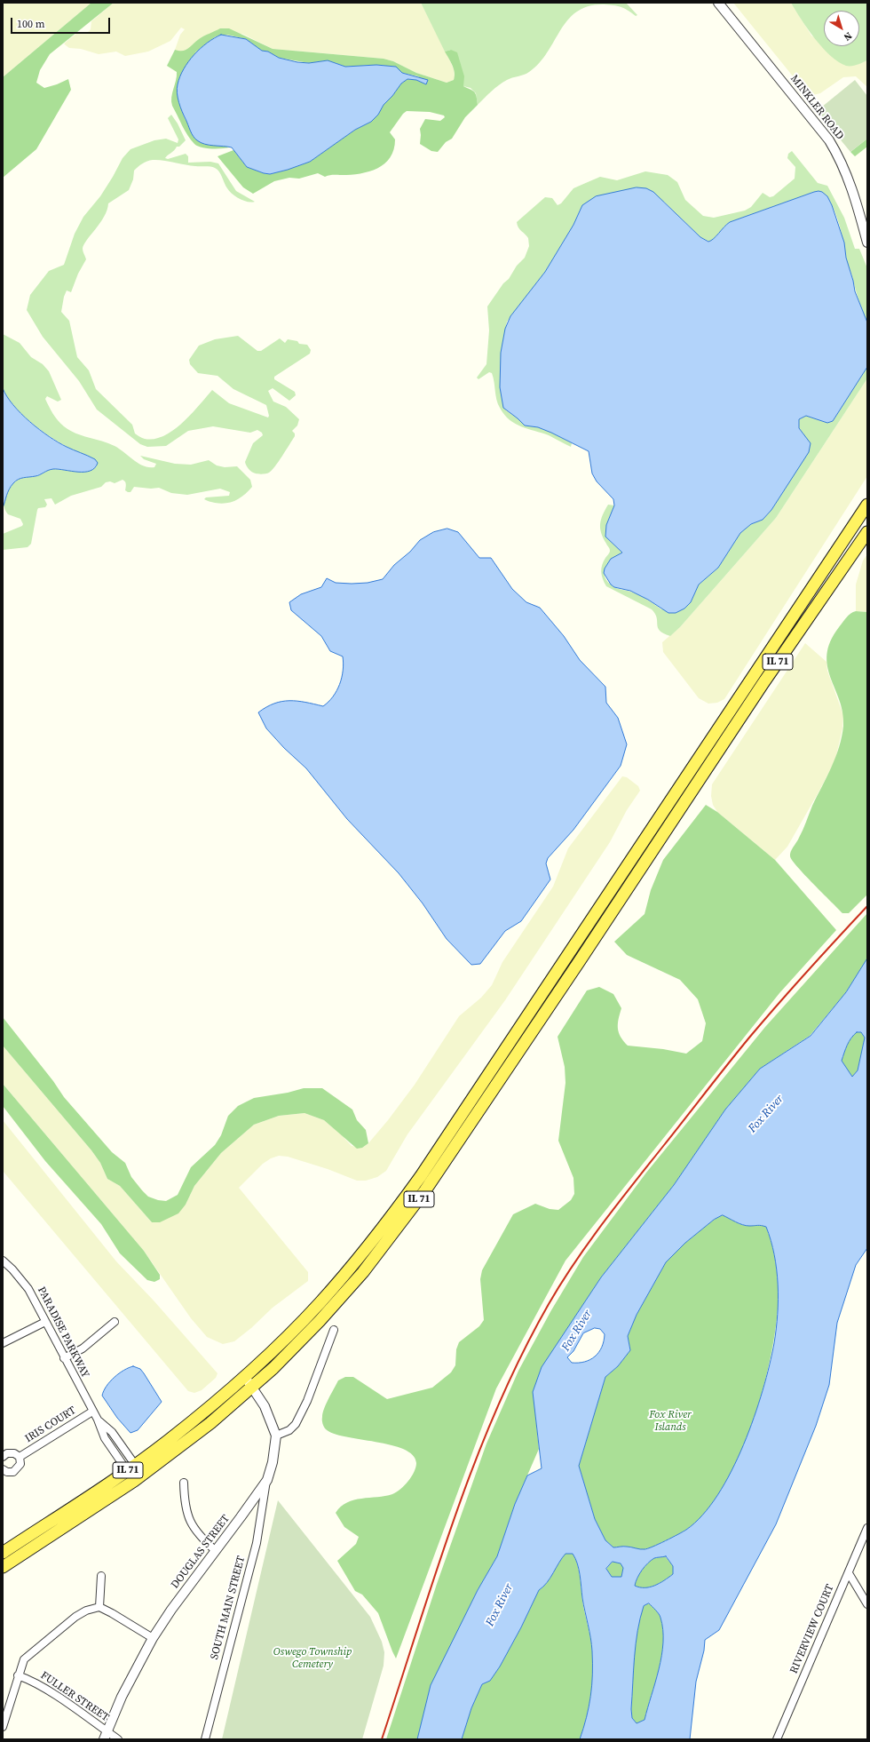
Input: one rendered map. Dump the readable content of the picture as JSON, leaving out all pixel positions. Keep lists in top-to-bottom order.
{
  "streets": {
    "main road": ["IL 71"],
    "street": [
      "MINKLER ROAD",
      "PARADISE PARKWAY",
      "IRIS COURT",
      "DOUGLAS STREET",
      "SOUTH MAIN STREET",
      "RIVERVIEW COURT",
      "FULLER STREET"
    ]
  },
  "crossings": [
    ["IL 71", "PARADISE PARKWAY"],
    ["IL 71", "DOUGLAS STREET"],
    ["PARADISE PARKWAY", "IRIS COURT"],
    ["DOUGLAS STREET", "SOUTH MAIN STREET"],
    ["DOUGLAS STREET", "FULLER STREET"]
  ],
  "water": ["Fox River"],
  "parks": ["Fox River Islands", "Oswego Township Cemetery"],
  "scale_bar": "100 m",
  "north": "bottom right"
}
